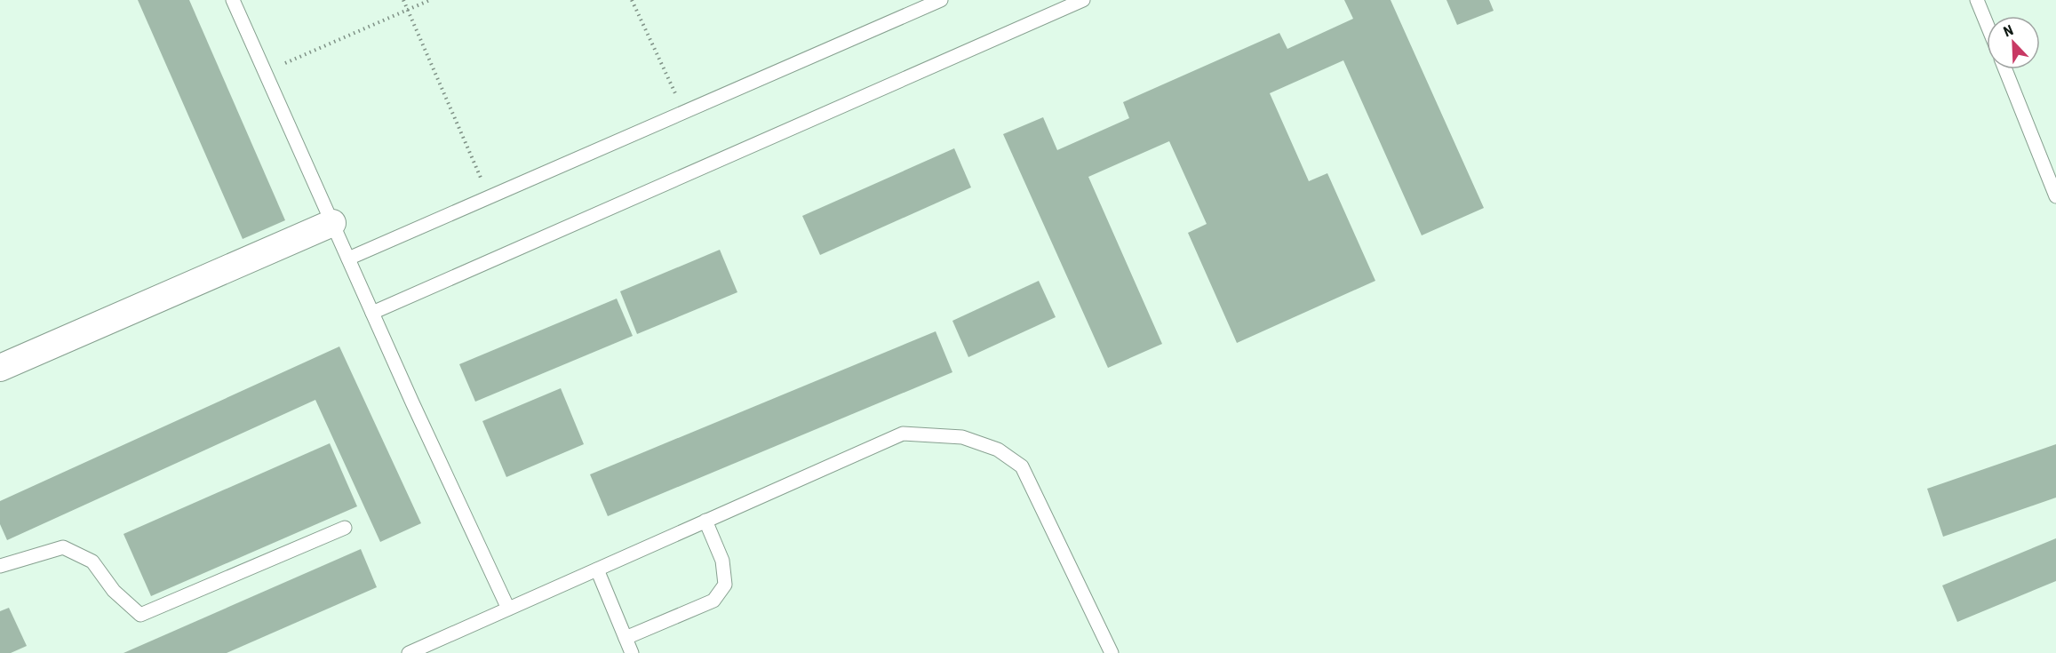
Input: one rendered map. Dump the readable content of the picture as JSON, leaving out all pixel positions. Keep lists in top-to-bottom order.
{
  "north": "top left"
}
